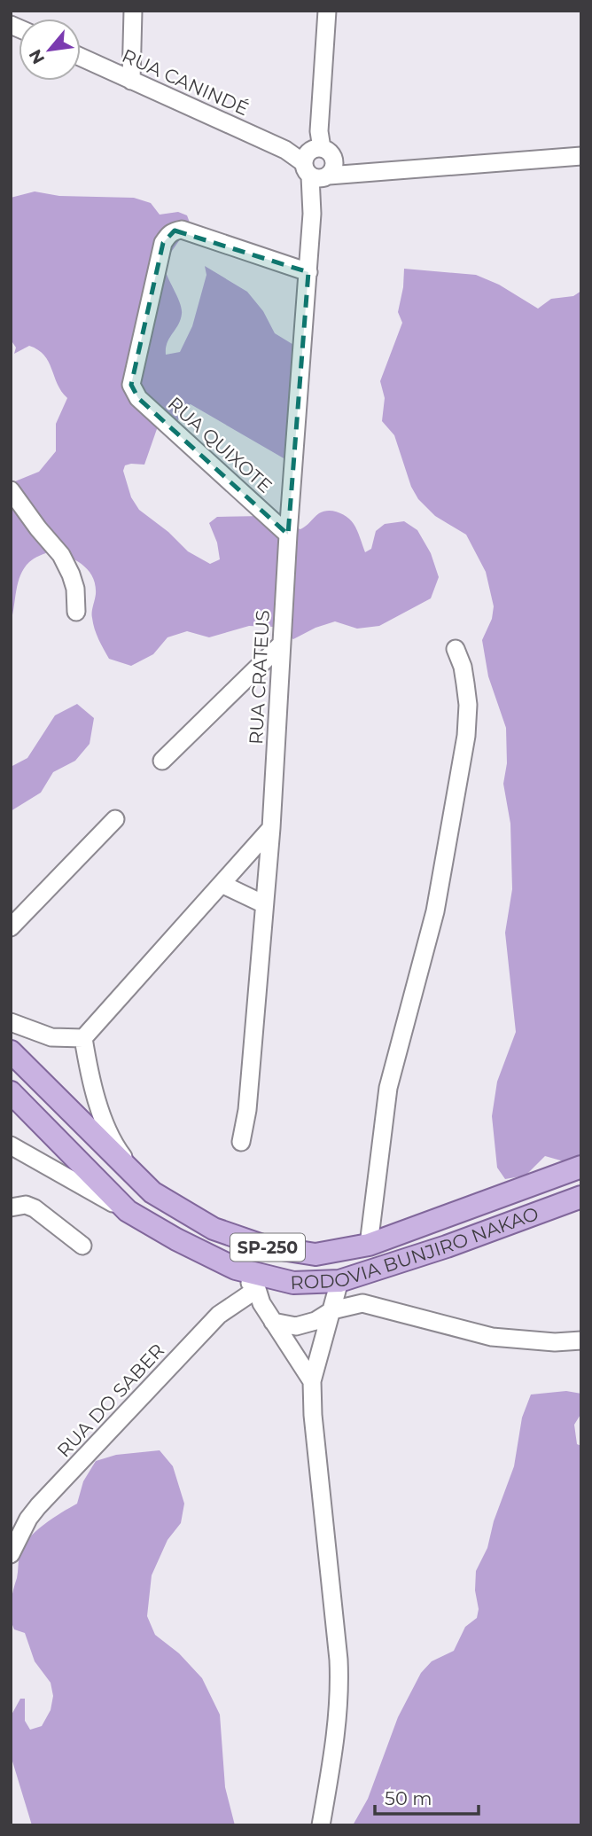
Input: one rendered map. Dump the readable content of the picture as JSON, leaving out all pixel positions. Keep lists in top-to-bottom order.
{
  "streets": {
    "main road": ["RODOVIA BUNJIRO NAKAO", "SP-250"],
    "street": [
      "RUA CANINDÉ",
      "RUA QUIXOTE",
      "RUA CRATEUS",
      "RUA DO SABER"
    ]
  },
  "crossings": [
    ["RUA CANINDÉ", "RUA CRATEUS"],
    ["RUA QUIXOTE", "RUA CRATEUS"]
  ],
  "scale_bar": "50 m",
  "north": "bottom left"
}
